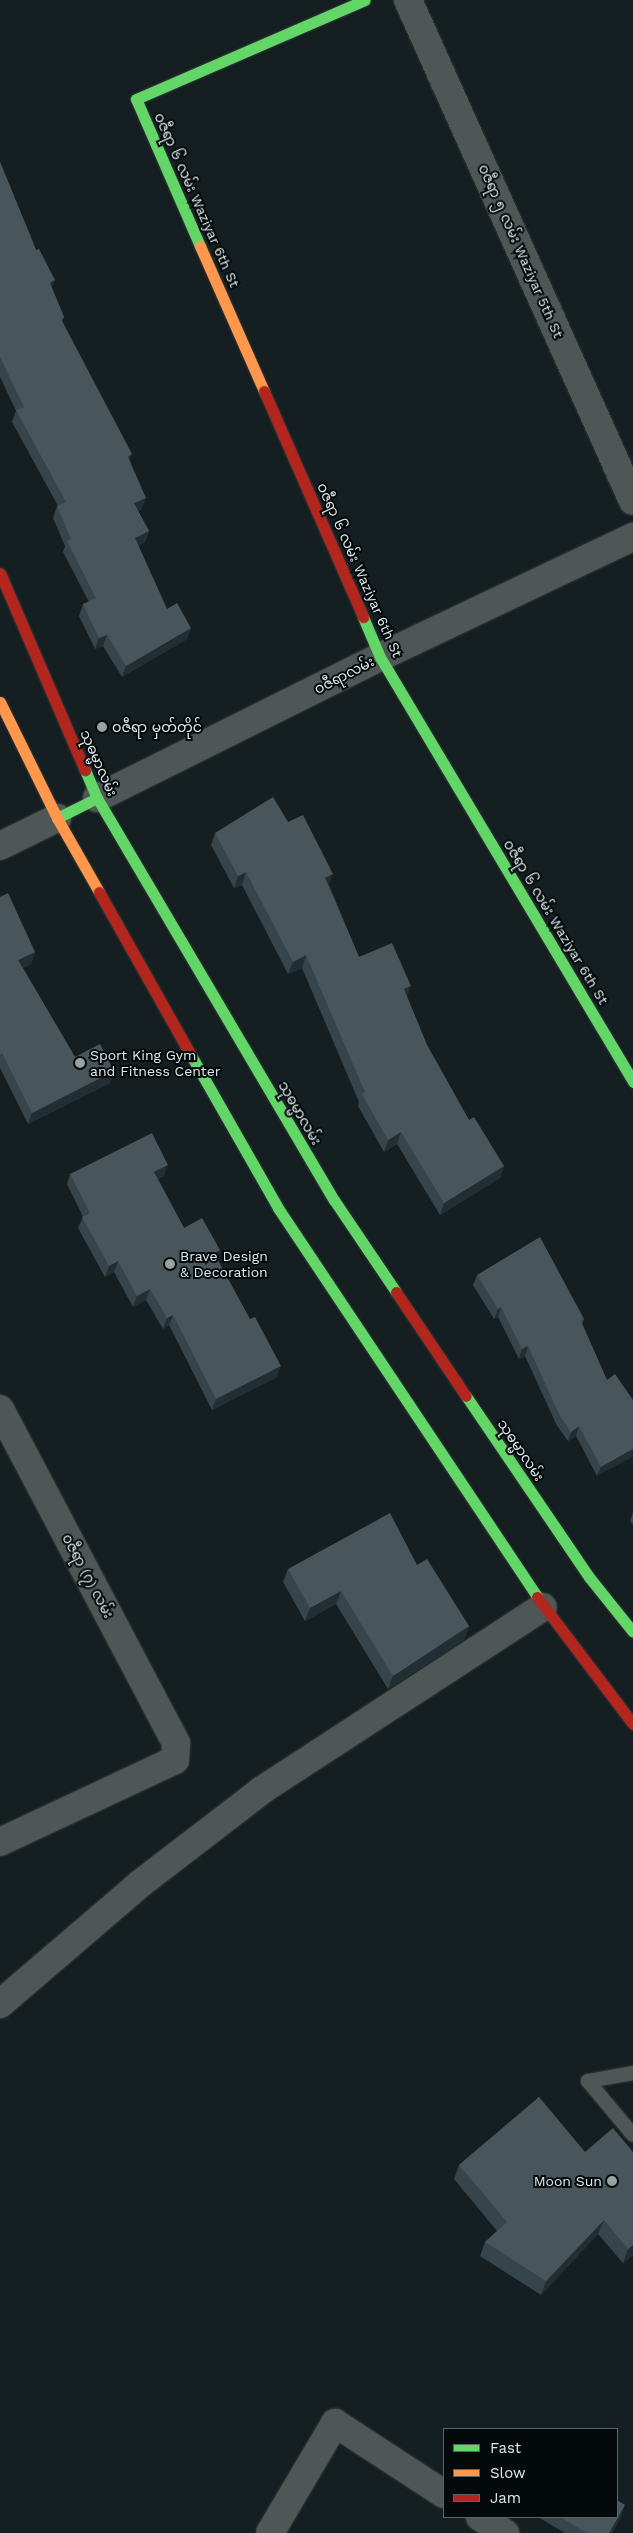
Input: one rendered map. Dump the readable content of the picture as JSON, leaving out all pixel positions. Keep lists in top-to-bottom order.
{
  "streets": {
    "main road": ["ဝဇီရာ ၆ လမ်း Waziyar 6th St", "ဝဇီရာလမ်း", "သုဓမ္မာလမ်း"],
    "street": ["ဝဇီရာ ၅ လမ်း Waziyar 5th St", "၀ဇီရာ (၇) လမ်း"]
  },
  "crossings": [
    ["ဝဇီရာ ၆ လမ်း Waziyar 6th St", "ဝဇီရာလမ်း"],
    ["ဝဇီရာလမ်း", "သုဓမ္မာလမ်း"]
  ],
  "places": [
    "ဝဇီရာ မှတ်တိုင်",
    "Sport King Gym and Fitness Center",
    "Brave Design & Decoration",
    "Moon Sun"
  ],
  "legend": ["Fast", "Slow", "Jam"]
}
